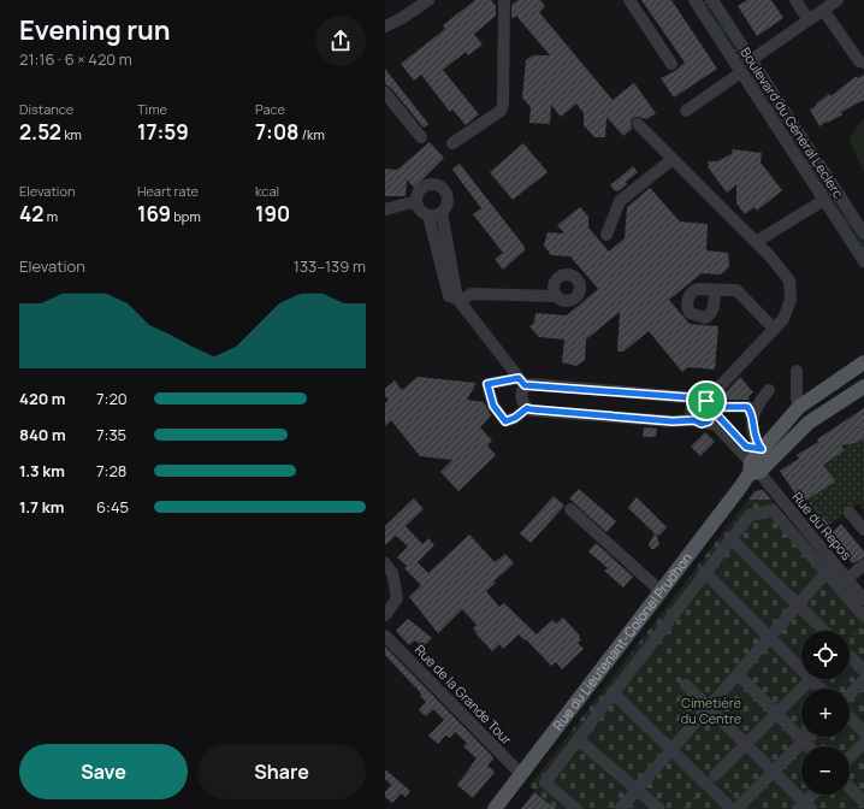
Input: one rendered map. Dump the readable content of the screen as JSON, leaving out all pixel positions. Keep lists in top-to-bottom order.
{
  "streets": {
    "main road": ["Rue du Lieutenant-Colonel Prudhon"],
    "street": ["Boulevard du Général Leclerc", "Rue du Repos", "Rue de la Grande Tour"]
  },
  "crossings": [
    ["Rue du Repos", "Rue du Lieutenant-Colonel Prudhon"],
    ["Rue du Lieutenant-Colonel Prudhon", "Rue de la Grande Tour"]
  ],
  "parks": ["Cimetière du Centre"],
  "page": {
    "heading": ["Evening run", "21:16 · 6 × 420 m"],
    "stats": [
      ["Distance", "2.52 km"],
      ["Time", "17:59"],
      ["Pace", "7:08 /km"],
      ["Elevation", "42 m"],
      ["Heart rate", "169 bpm"],
      ["kcal", "190"]
    ],
    "chart": ["Elevation", "133–139 m"],
    "list": [
      {
        "name": "420 m",
        "note": "7:20"
      },
      {
        "name": "840 m",
        "note": "7:35"
      },
      {
        "name": "1.3 km",
        "note": "7:28"
      },
      {
        "name": "1.7 km",
        "note": "6:45"
      }
    ],
    "map_buttons": ["+", "−"],
    "buttons": ["Save", "Share"]
  }
}
